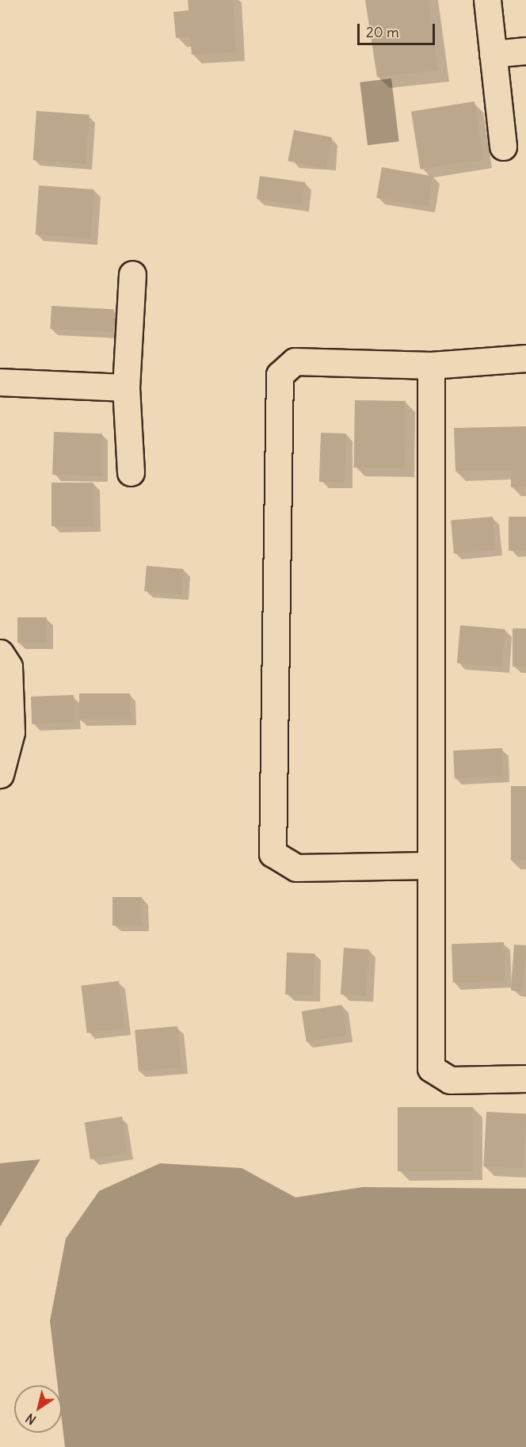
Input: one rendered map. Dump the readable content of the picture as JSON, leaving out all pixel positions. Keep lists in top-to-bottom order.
{
  "scale_bar": "20 m",
  "north": "bottom left"
}
